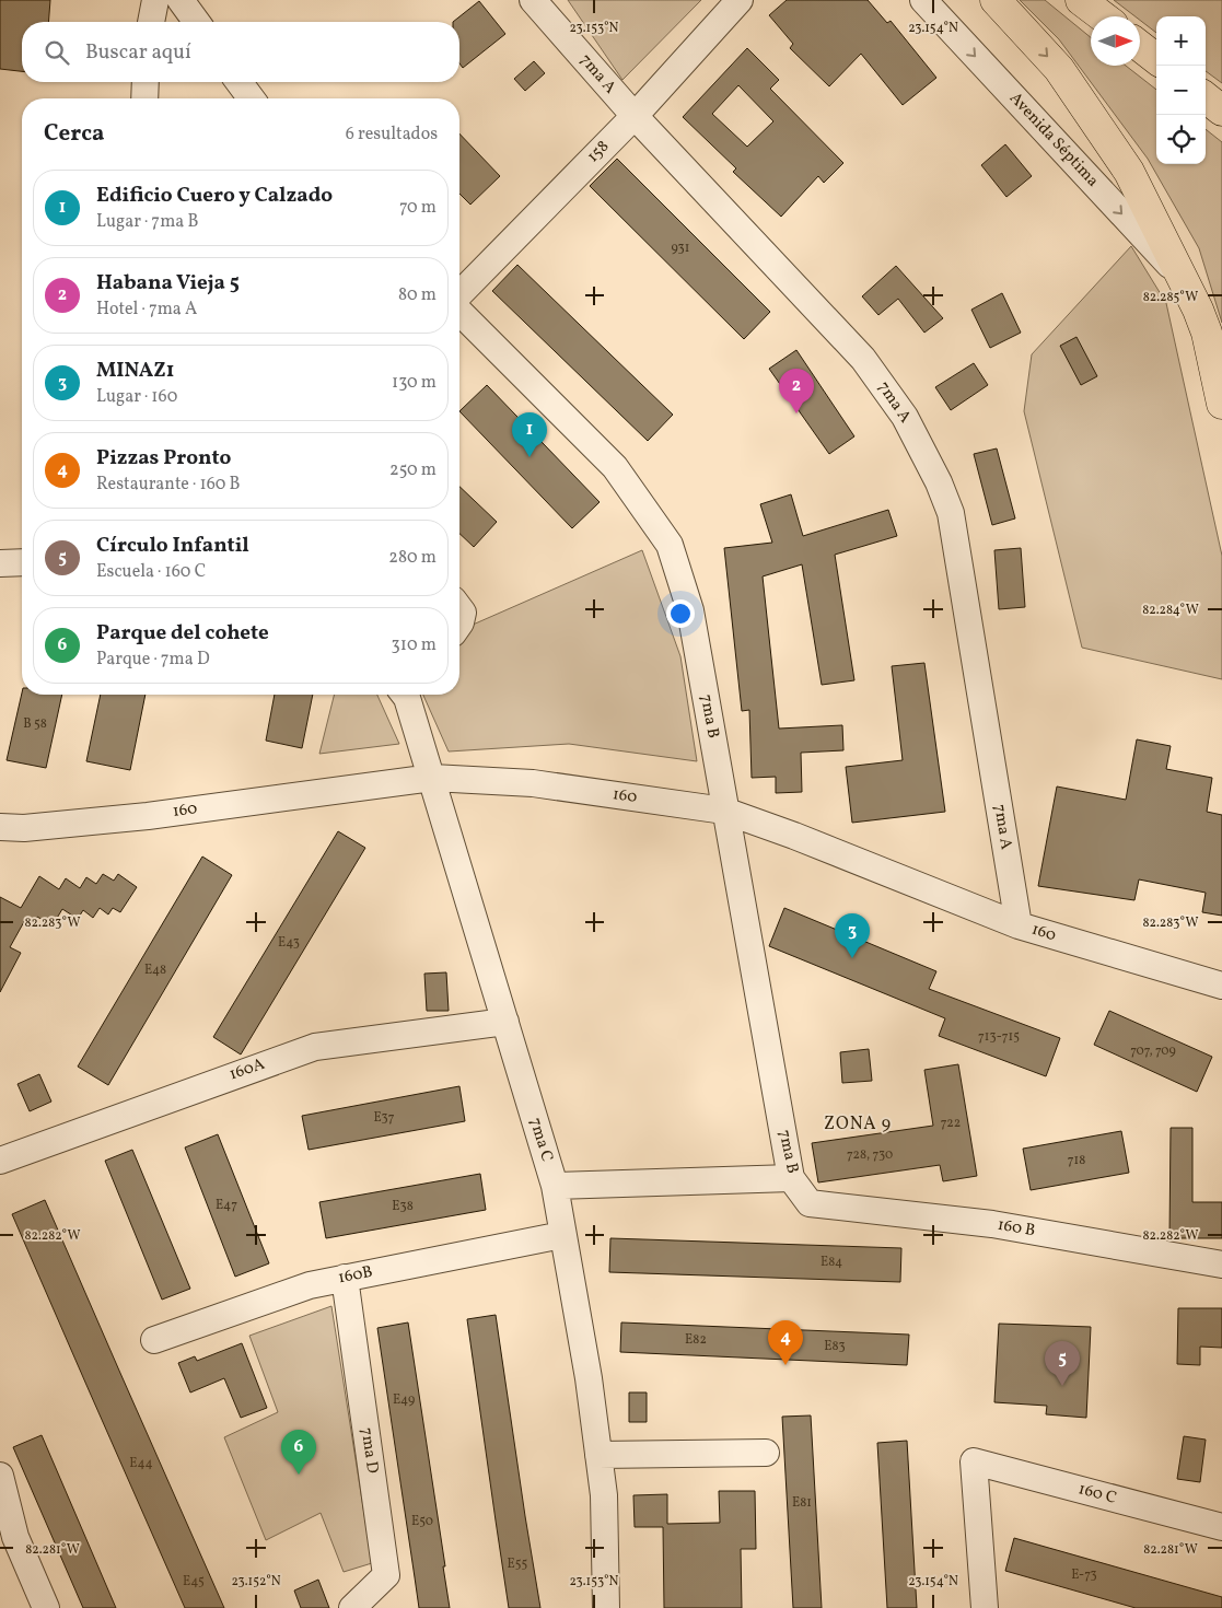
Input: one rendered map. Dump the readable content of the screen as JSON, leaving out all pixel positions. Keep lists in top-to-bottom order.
{
  "streets": {
    "main road": ["Avenida Séptima"],
    "street": [
      "7ma A",
      "158",
      "7ma B",
      "160",
      "160A",
      "7ma C",
      "160 B",
      "160B",
      "7ma D",
      "160 C"
    ]
  },
  "crossings": [
    ["7ma A", "158"],
    ["7ma A", "160"],
    ["7ma B", "160"],
    ["7ma B", "160 B"],
    ["160", "7ma C"],
    ["160A", "7ma C"],
    ["7ma C", "160B"],
    ["160B", "7ma D"]
  ],
  "one_way": ["Avenida Séptima"],
  "districts": ["ZONA 9"],
  "house_numbers": [
    "931",
    "B 58",
    "E43",
    "E48",
    "713-715",
    "707, 709",
    "E37",
    "722",
    "728, 730",
    "718",
    "E47",
    "E38",
    "E84",
    "E82",
    "E83",
    "E49",
    "E44",
    "E81",
    "E50",
    "E55",
    "E-73",
    "E45"
  ],
  "north": "right",
  "page": {
    "map_buttons": ["+", "−"],
    "search": "Buscar aquí",
    "heading": ["Cerca", "6 resultados"],
    "list": [
      {
        "mark": "1",
        "name": "Edificio Cuero y Calzado",
        "note": "Lugar · 7ma B",
        "value": "70 m"
      },
      {
        "mark": "2",
        "name": "Habana Vieja 5",
        "note": "Hotel · 7ma A",
        "value": "80 m"
      },
      {
        "mark": "3",
        "name": "MINAZ1",
        "note": "Lugar · 160",
        "value": "130 m"
      },
      {
        "mark": "4",
        "name": "Pizzas Pronto",
        "note": "Restaurante · 160 B",
        "value": "250 m"
      },
      {
        "mark": "5",
        "name": "Círculo Infantil",
        "note": "Escuela · 160 C",
        "value": "280 m"
      },
      {
        "mark": "6",
        "name": "Parque del cohete",
        "note": "Parque · 7ma D",
        "value": "310 m"
      }
    ],
    "pins": [
      "2",
      "1",
      "3",
      "4",
      "5",
      "6"
    ]
  },
  "coordinates": [
    "23.153°N",
    "23.154°N",
    "82.285°W",
    "82.284°W",
    "82.283°W",
    "82.282°W",
    "82.281°W",
    "23.152°N"
  ]
}
